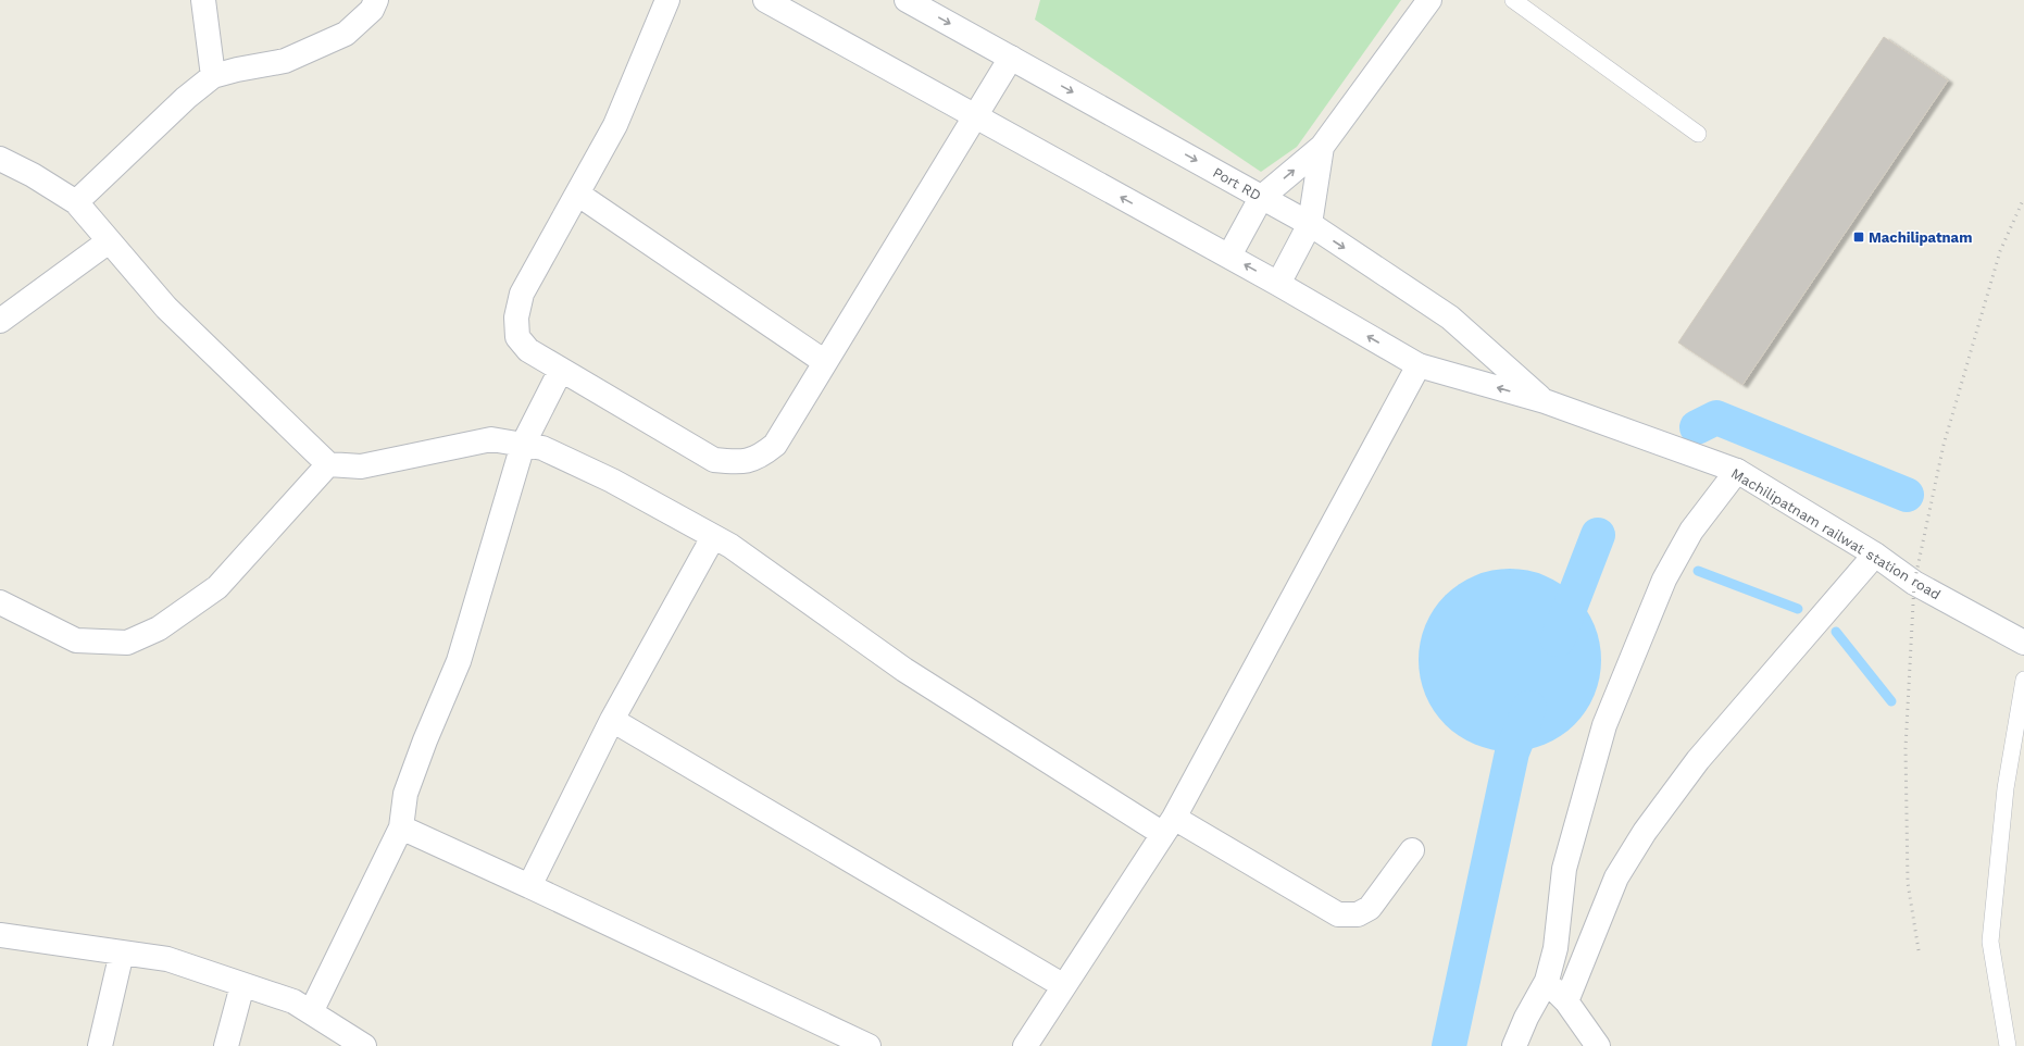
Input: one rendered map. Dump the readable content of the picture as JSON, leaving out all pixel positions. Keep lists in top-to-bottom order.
{
  "streets": {
    "street": ["Port RD", "Machilipatnam railwat station road"]
  },
  "crossings": [
    ["Port RD", "Machilipatnam railwat station road"]
  ],
  "one_way": ["Port RD", "Machilipatnam railwat station road"],
  "places": {
    "transit": ["Machilipatnam"]
  }
}
